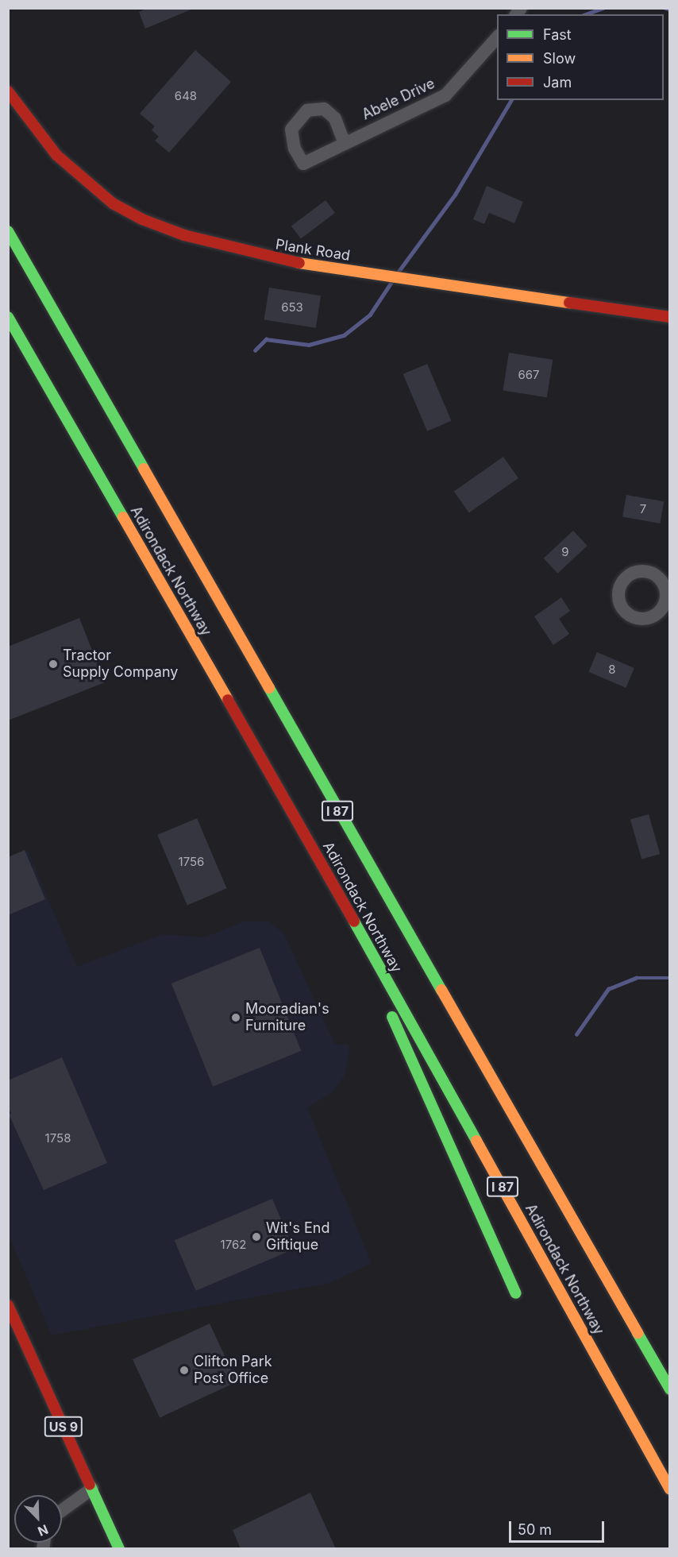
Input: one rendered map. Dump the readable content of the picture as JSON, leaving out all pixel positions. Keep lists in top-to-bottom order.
{
  "streets": {
    "main road": [
      "Plank Road",
      "Adirondack Northway",
      "I 87",
      "US 9"
    ],
    "street": ["Abele Drive"]
  },
  "places": [
    "Tractor Supply Company",
    "Mooradian's Furniture",
    "Wit's End Giftique",
    "Clifton Park Post Office"
  ],
  "house_numbers": [
    "648",
    "653",
    "667",
    "7",
    "9",
    "8",
    "1756",
    "1758",
    "1762"
  ],
  "legend": ["Fast", "Slow", "Jam"],
  "scale_bar": "50 m",
  "north": "bottom right"
}
